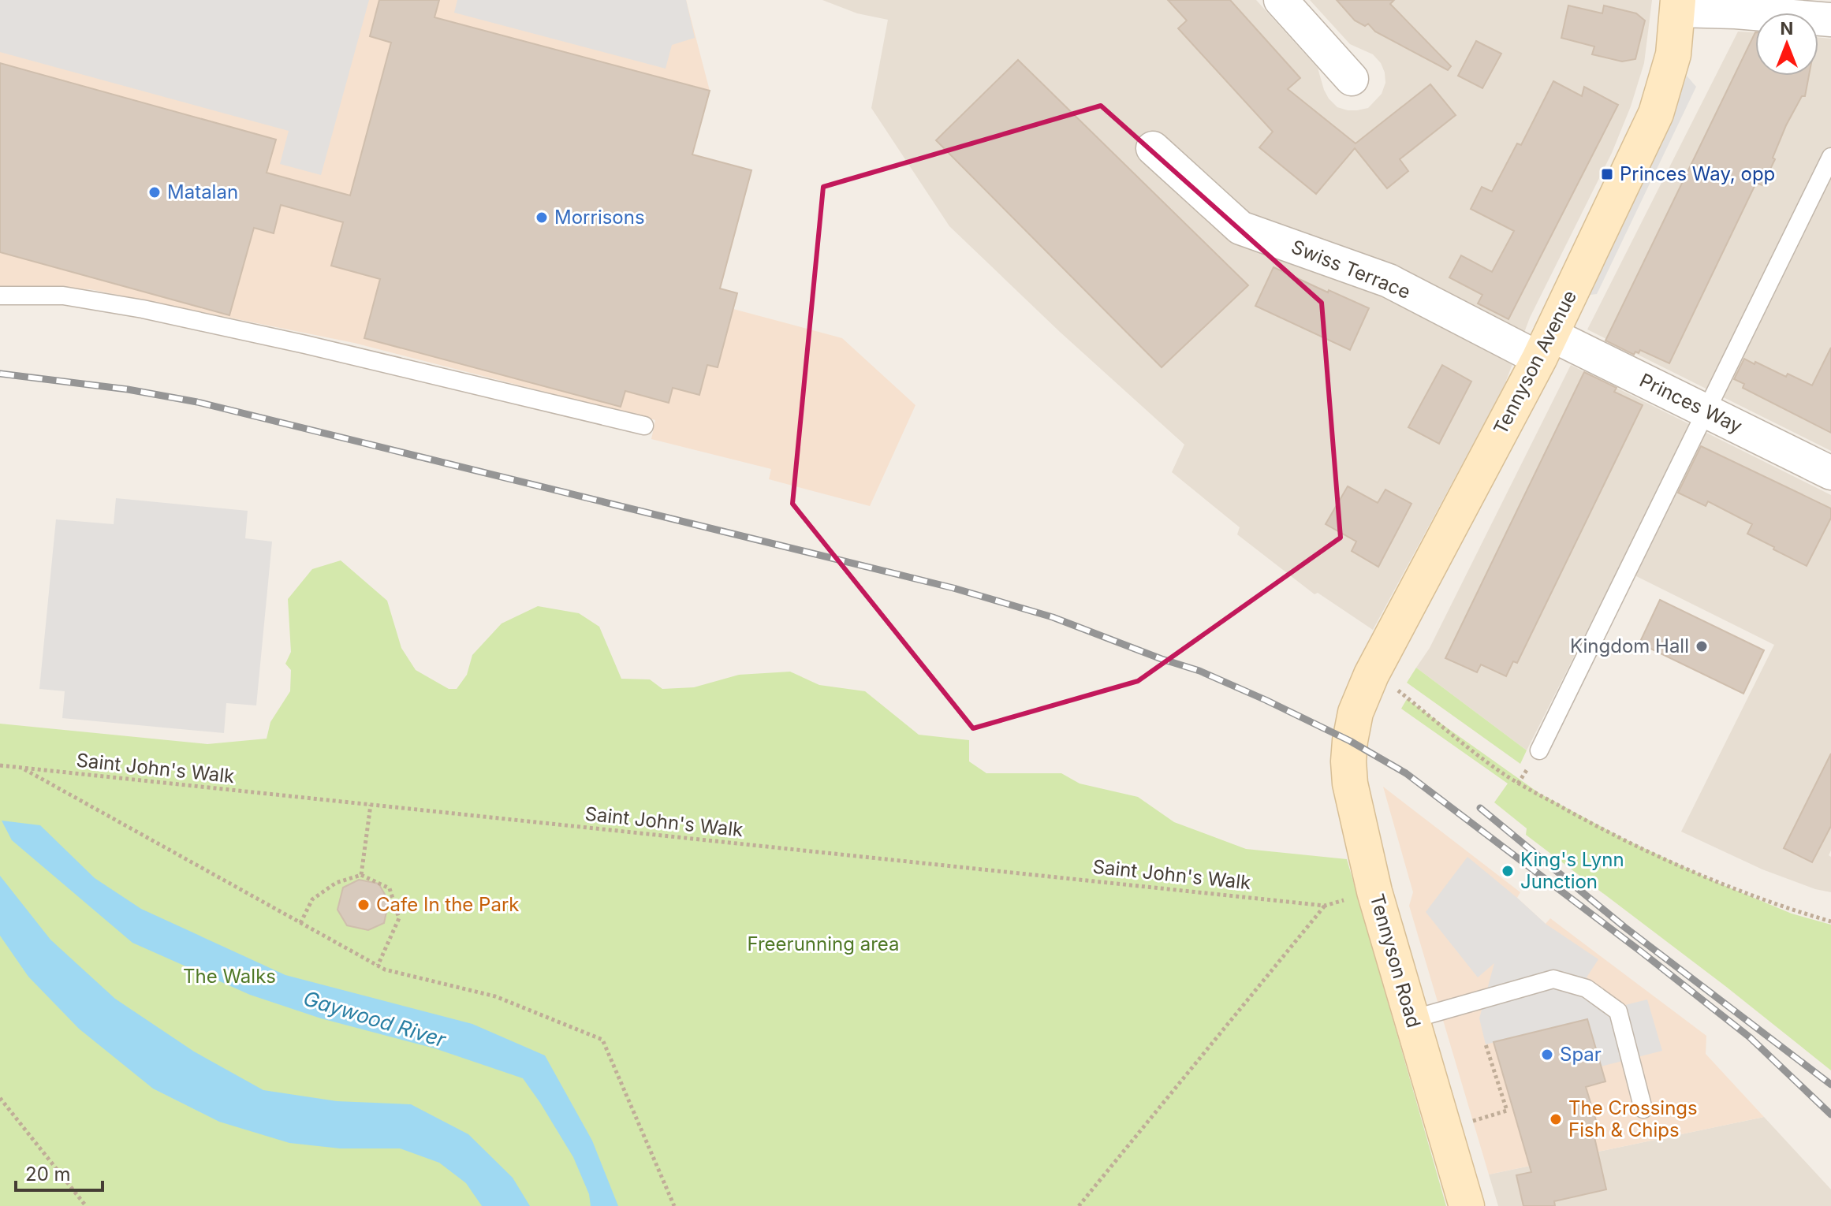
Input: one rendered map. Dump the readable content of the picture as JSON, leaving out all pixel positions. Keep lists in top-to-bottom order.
{
  "streets": {
    "main road": ["Tennyson Avenue", "Tennyson Road"],
    "street": ["Swiss Terrace", "Princes Way"],
    "path": ["Saint John's Walk"]
  },
  "crossings": [
    ["Swiss Terrace", "Tennyson Avenue"],
    ["Swiss Terrace", "Princes Way"],
    ["Tennyson Avenue", "Princes Way"],
    ["Tennyson Avenue", "Tennyson Road"]
  ],
  "water": ["Gaywood River"],
  "parks": ["Freerunning area", "The Walks"],
  "places": {
    "transit": ["Princes Way, opp"],
    "other": [
      "Matalan",
      "Morrisons",
      "Kingdom Hall",
      "King's Lynn Junction",
      "Cafe In the Park",
      "Spar",
      "The Crossings Fish & Chips"
    ]
  },
  "scale_bar": "20 m",
  "north": "top"
}
